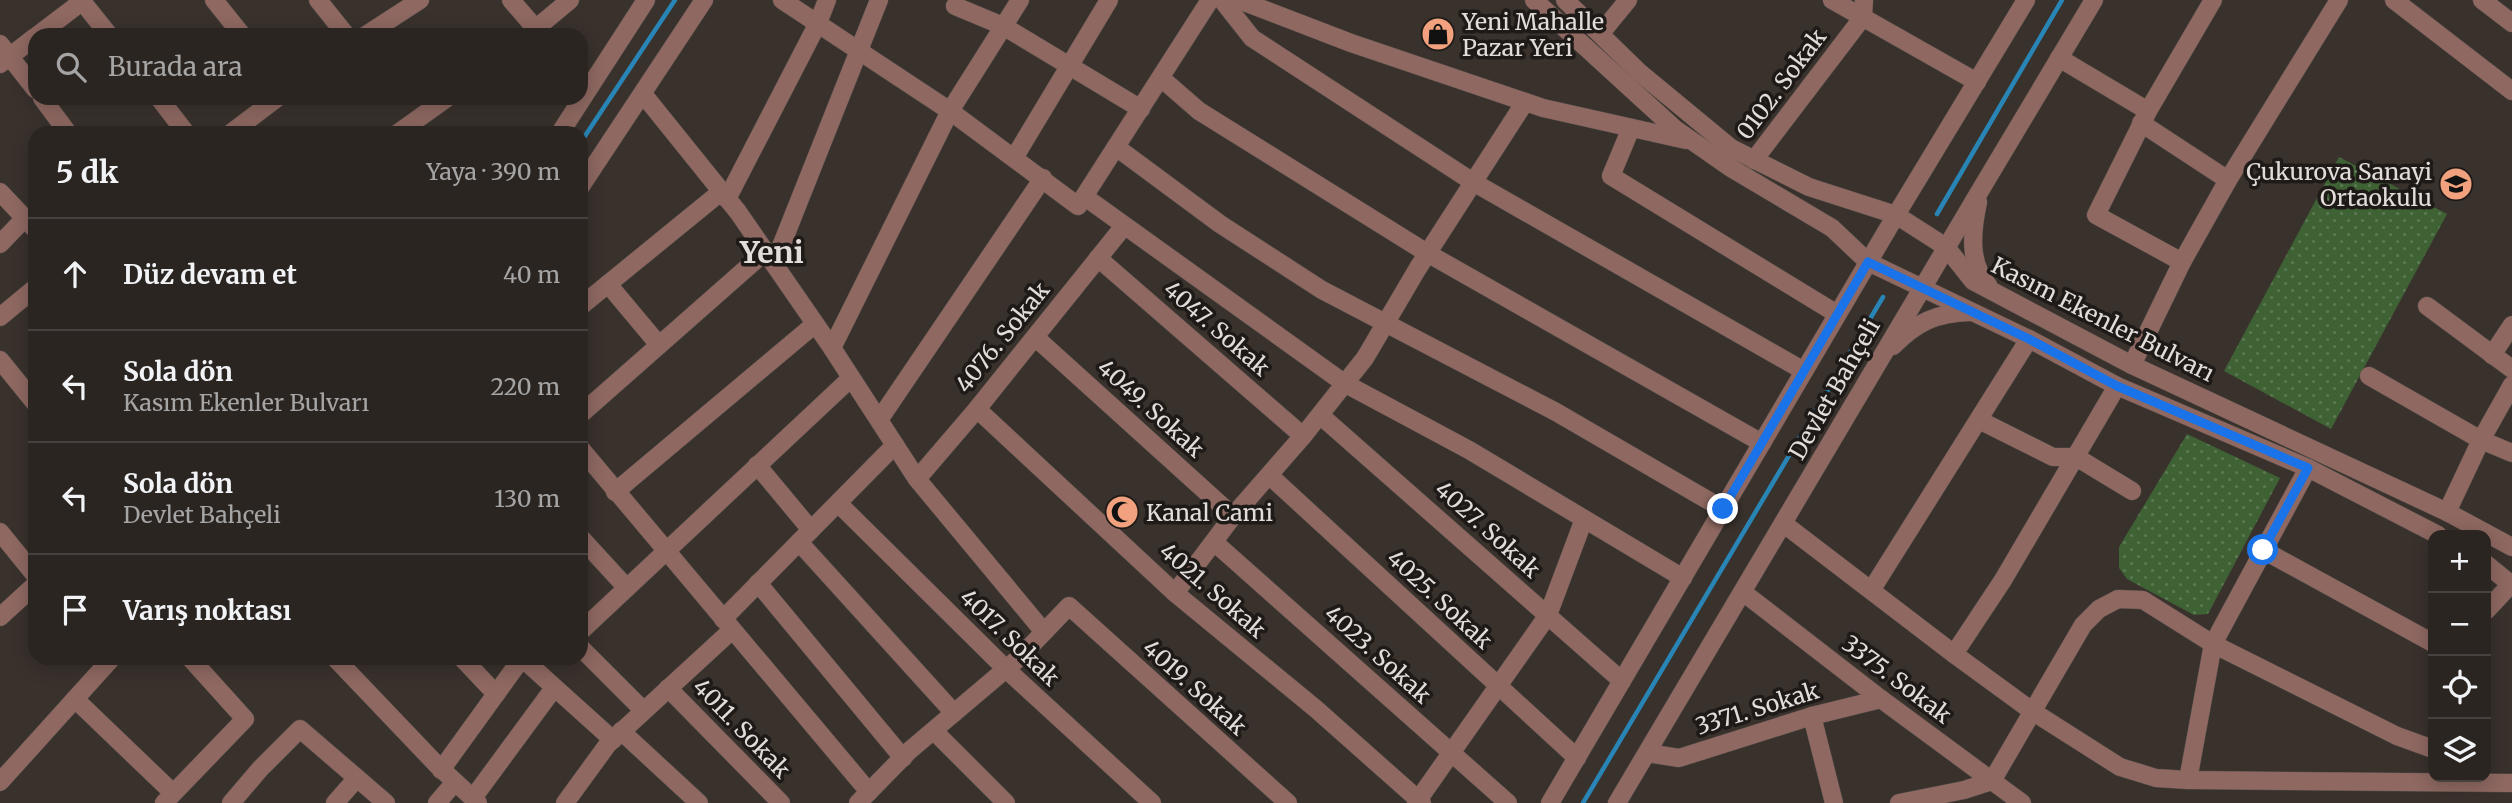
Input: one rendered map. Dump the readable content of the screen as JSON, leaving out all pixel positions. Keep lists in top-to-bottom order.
{
  "streets": {
    "street": [
      "0102. Sokak",
      "Kasım Ekenler Bulvarı",
      "4047. Sokak",
      "4076. Sokak",
      "Devlet Bahçeli",
      "4049. Sokak",
      "4027. Sokak",
      "4021. Sokak",
      "4025. Sokak",
      "4017. Sokak",
      "4023. Sokak",
      "3375. Sokak",
      "4019. Sokak",
      "3371. Sokak",
      "4011. Sokak"
    ]
  },
  "crossings": [
    ["0102. Sokak", "Kasım Ekenler Bulvarı"],
    ["Kasım Ekenler Bulvarı", "Devlet Bahçeli"],
    ["4047. Sokak", "4076. Sokak"],
    ["4076. Sokak", "4049. Sokak"],
    ["4076. Sokak", "4021. Sokak"],
    ["Devlet Bahçeli", "4027. Sokak"],
    ["Devlet Bahçeli", "4025. Sokak"],
    ["Devlet Bahçeli", "3375. Sokak"],
    ["Devlet Bahçeli", "3371. Sokak"],
    ["3375. Sokak", "3371. Sokak"]
  ],
  "districts": ["Yeni"],
  "places": {
    "shop": ["Yeni Mahalle Pazar Yeri"],
    "school or university": ["Çukurova Sanayi Ortaokulu"],
    "mosque": ["Kanal Cami"]
  },
  "page": {
    "search": "Burada ara",
    "heading": ["5 dk", "Yaya · 390 m"],
    "list": [
      ["Düz devam et", "40 m"],
      ["Sola dön", "Kasım Ekenler Bulvarı", "220 m"],
      ["Sola dön", "Devlet Bahçeli", "130 m"],
      "Varış noktası"
    ],
    "map_buttons": ["+", "−"]
  }
}
